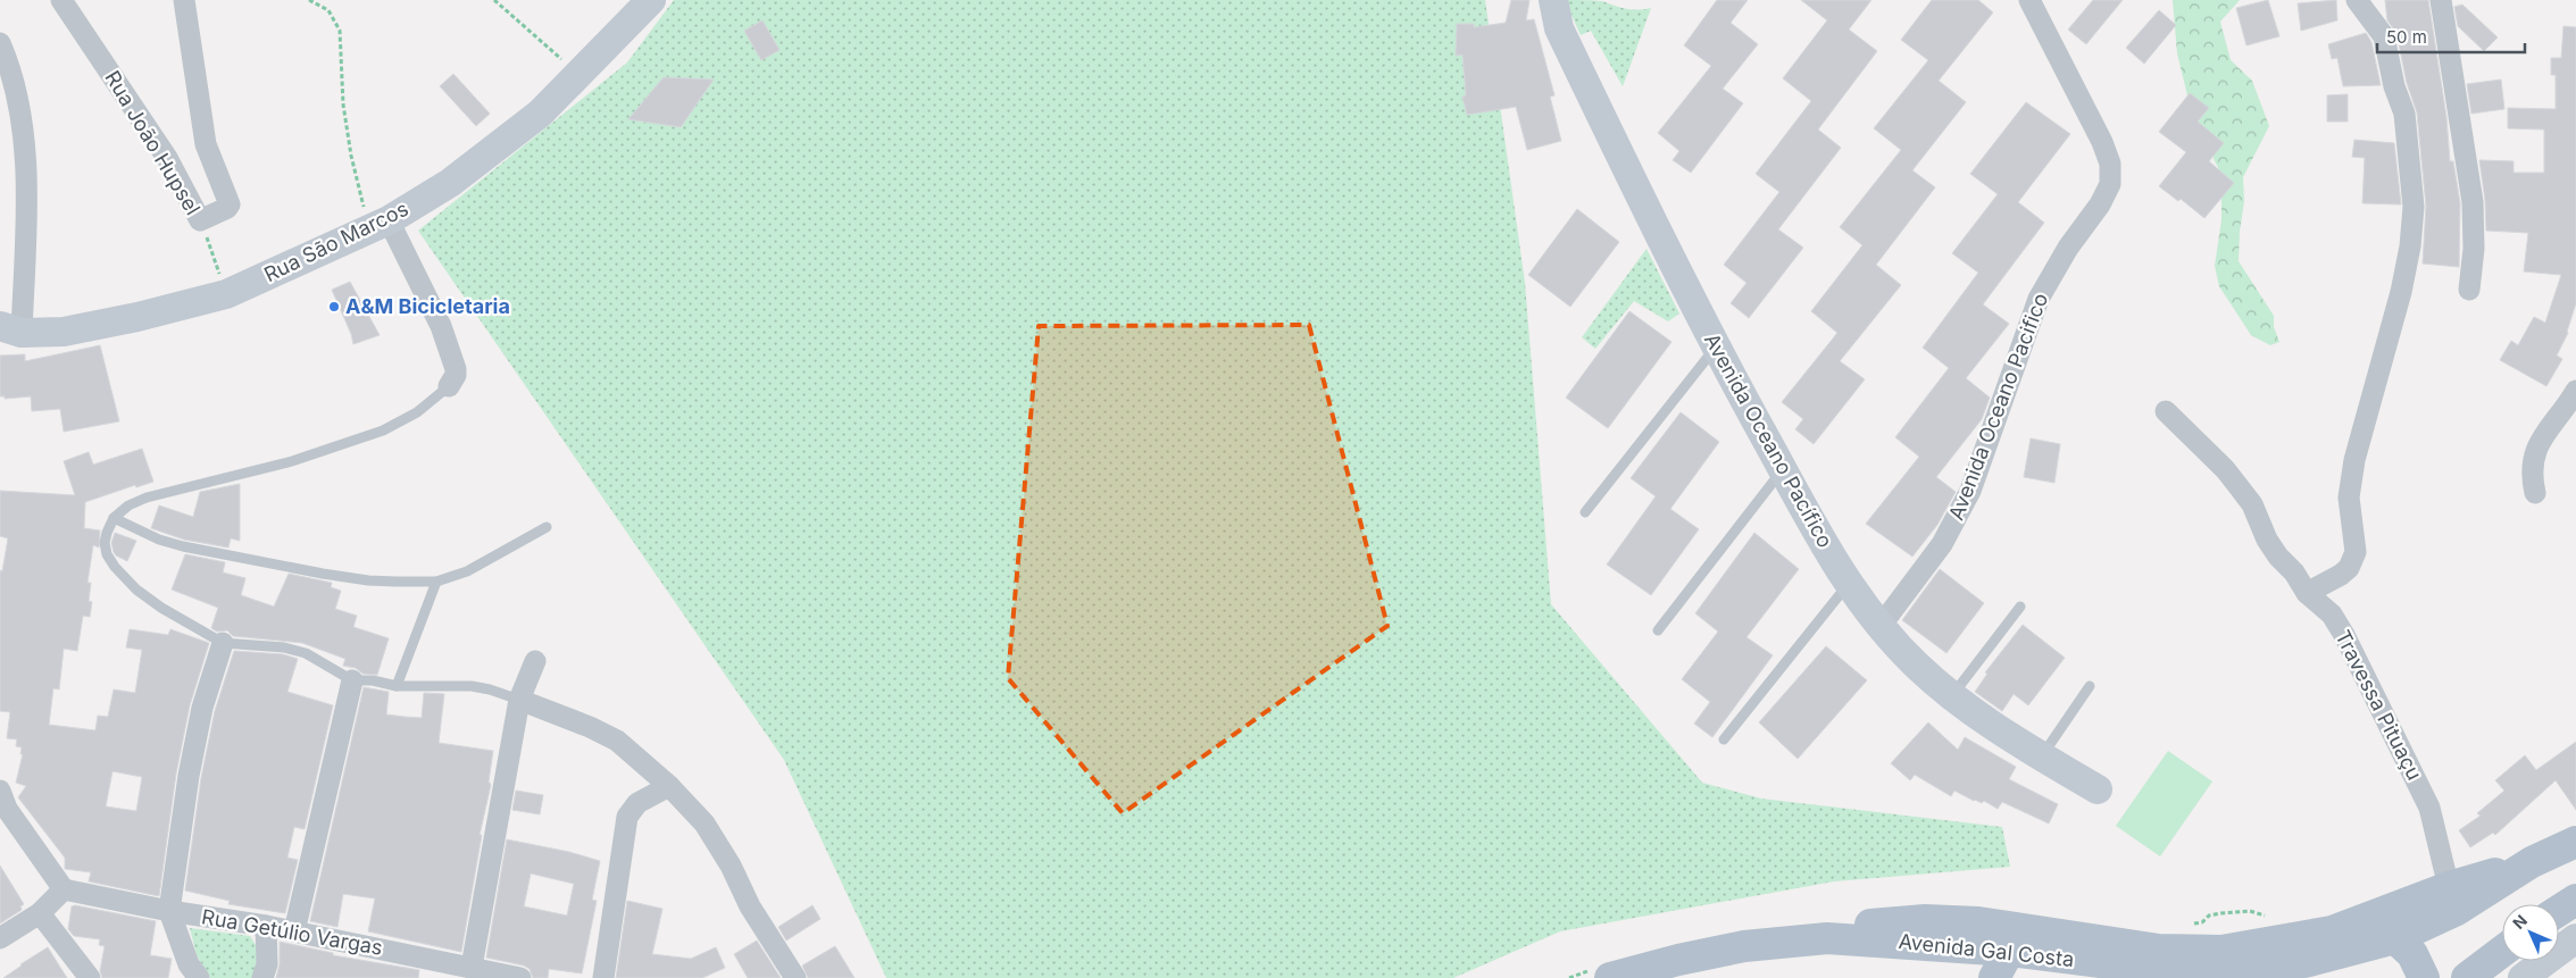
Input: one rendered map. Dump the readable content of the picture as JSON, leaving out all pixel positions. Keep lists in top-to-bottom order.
{
  "streets": {
    "main road": ["Avenida Gal Costa"],
    "street": [
      "Rua João Hupsel",
      "Rua São Marcos",
      "Avenida Oceano Pacifico",
      "Avenida Oceano Pacífico",
      "Travessa Pituaçu",
      "Rua Getúlio Vargas"
    ]
  },
  "crossings": [
    ["Rua João Hupsel", "Rua São Marcos"],
    ["Avenida Oceano Pacifico", "Avenida Oceano Pacífico"]
  ],
  "places": ["A&M Bicicletaria"],
  "scale_bar": "50 m",
  "north": "top left"
}
